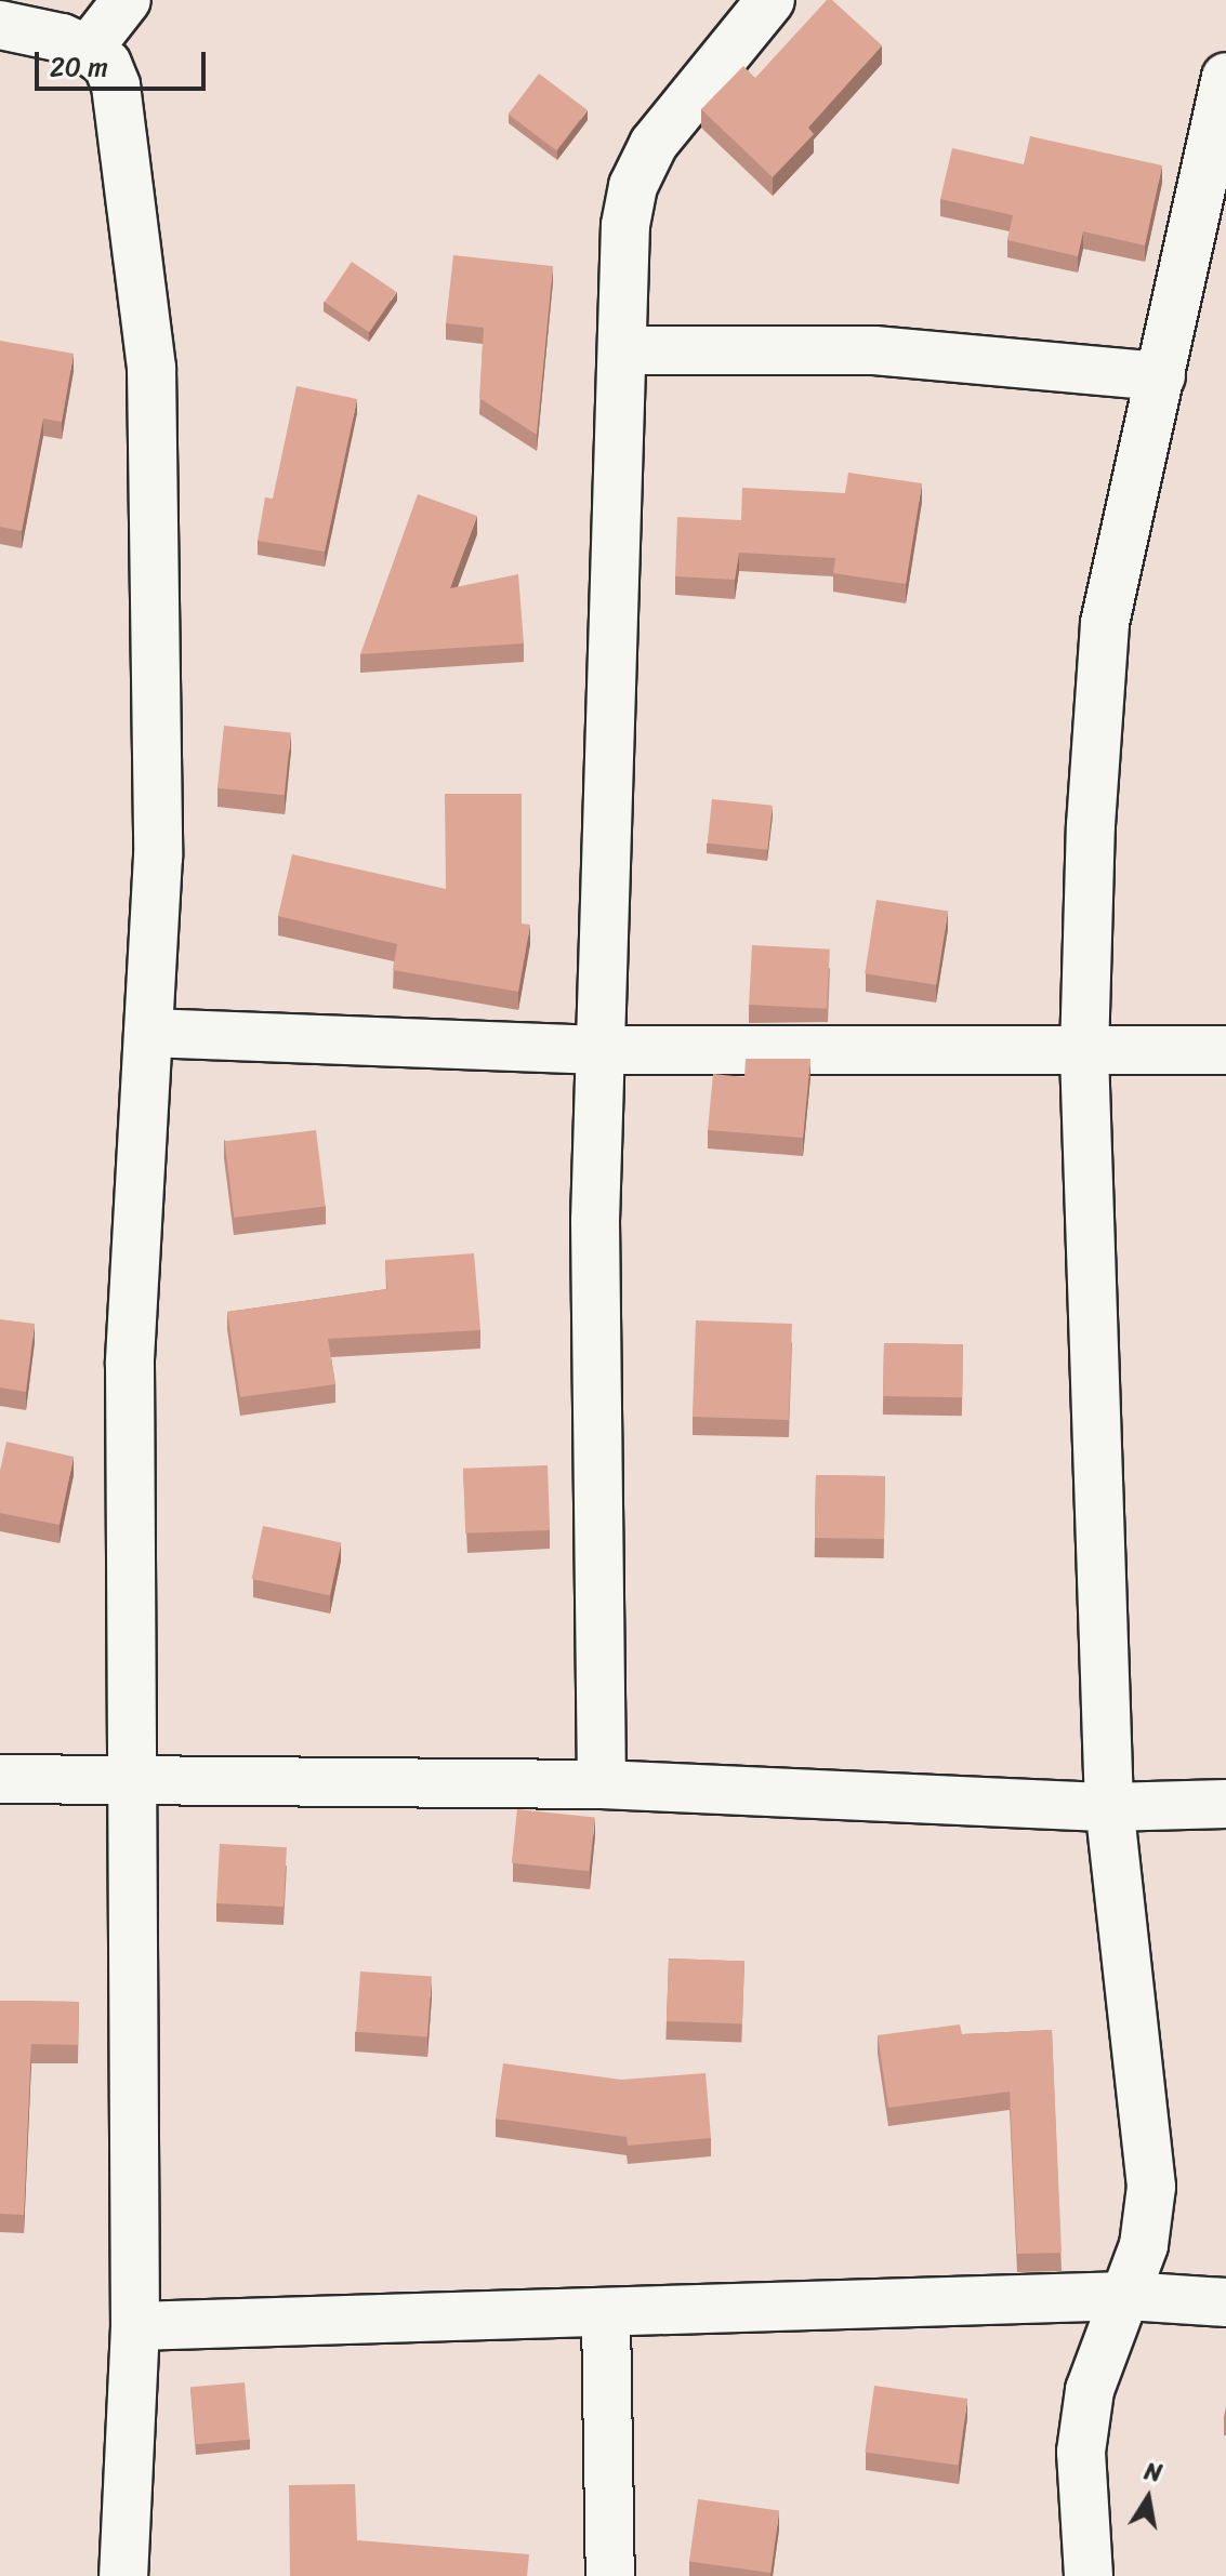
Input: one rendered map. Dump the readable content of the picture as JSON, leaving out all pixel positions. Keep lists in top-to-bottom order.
{
  "scale_bar": "20 m",
  "north": "top"
}
